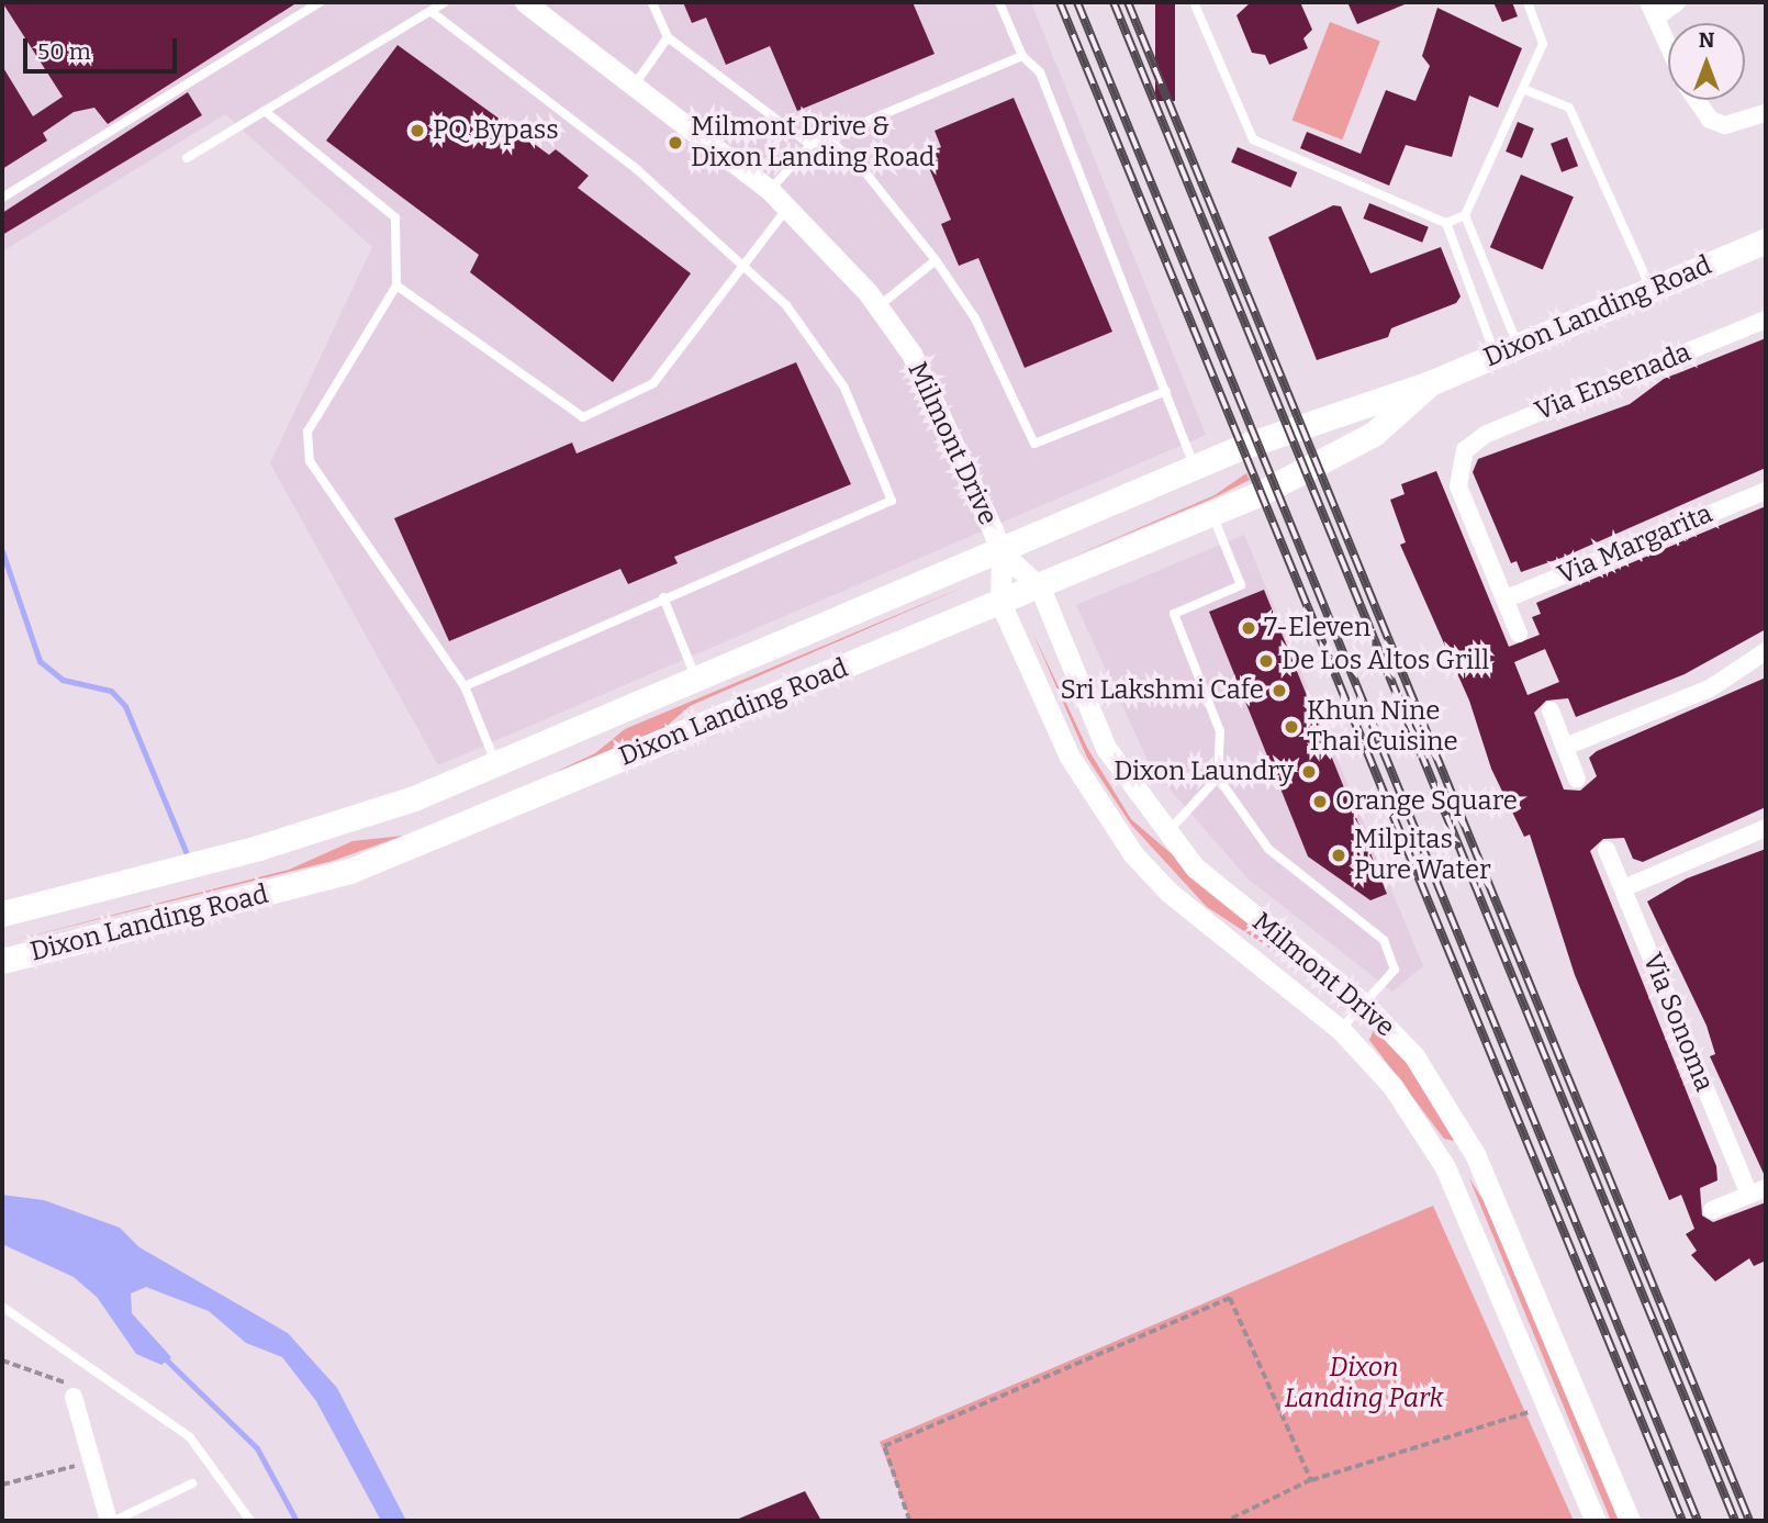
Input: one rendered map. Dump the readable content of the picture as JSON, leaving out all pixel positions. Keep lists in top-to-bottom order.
{
  "streets": {
    "main road": ["Dixon Landing Road"],
    "street": [
      "Via Ensenada",
      "Milmont Drive",
      "Via Margarita",
      "Via Sonoma"
    ]
  },
  "crossings": [
    ["Dixon Landing Road", "Milmont Drive"],
    ["Via Ensenada", "Via Margarita"]
  ],
  "parks": ["Dixon Landing Park"],
  "places": [
    "PQ Bypass",
    "Milmont Drive & Dixon Landing Road",
    "7-Eleven",
    "De Los Altos Grill",
    "Sri Lakshmi Cafe",
    "Khun Nine Thai Cuisine",
    "Dixon Laundry",
    "Orange Square",
    "Milpitas Pure Water"
  ],
  "scale_bar": "50 m",
  "north": "top"
}
